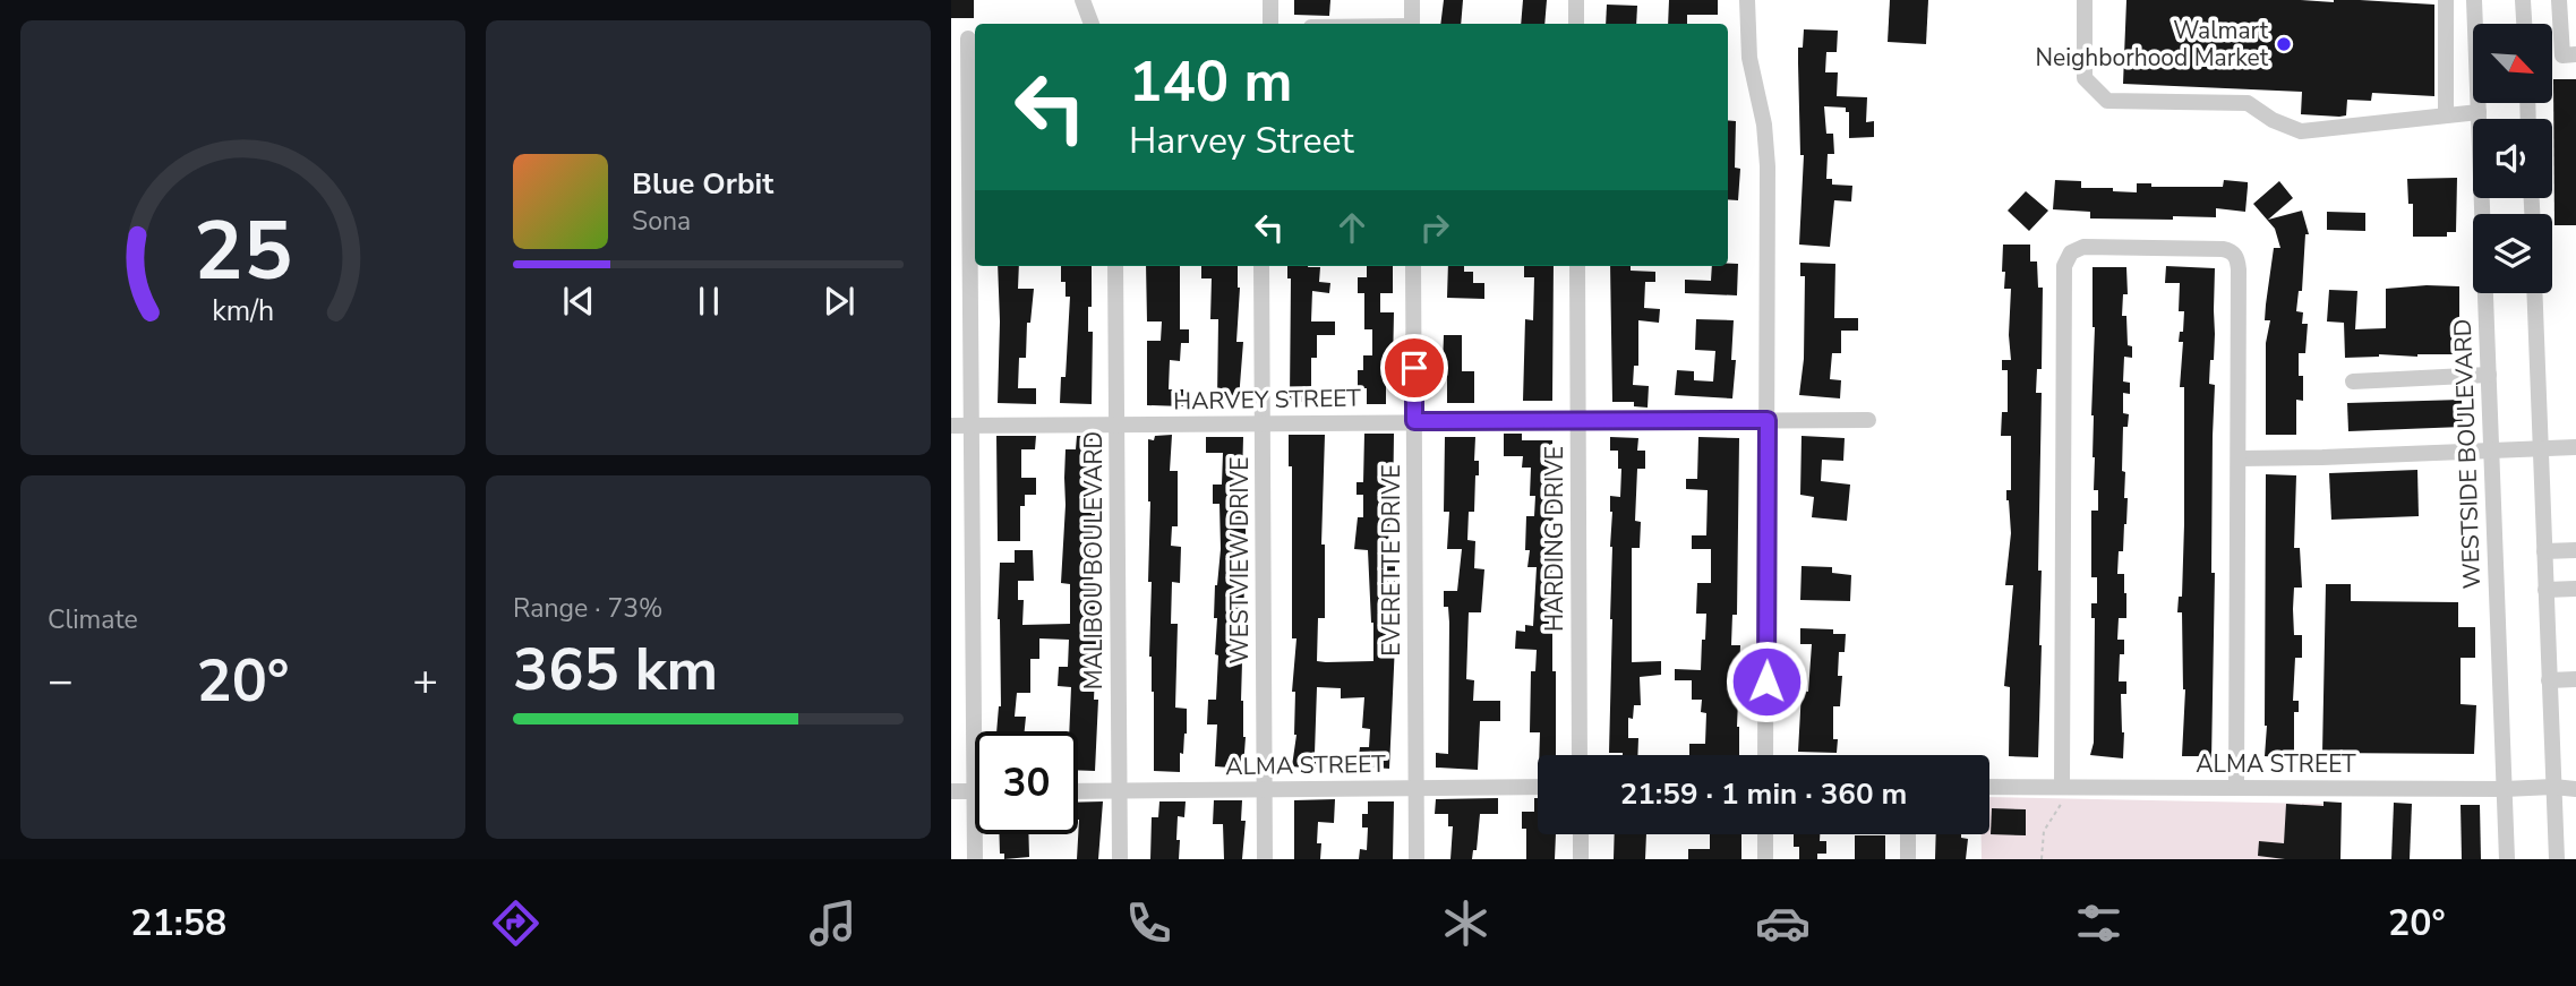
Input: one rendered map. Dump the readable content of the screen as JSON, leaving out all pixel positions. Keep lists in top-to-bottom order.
{
  "streets": {
    "street": [
      "HARVEY STREET",
      "WESTSIDE BOULEVARD",
      "HARDING DRIVE",
      "MALIBOU BOULEVARD",
      "WESTVIEW DRIVE",
      "EVERETTE DRIVE",
      "ALMA STREET"
    ]
  },
  "crossings": [
    ["HARVEY STREET", "HARDING DRIVE"],
    ["HARVEY STREET", "MALIBOU BOULEVARD"],
    ["HARVEY STREET", "WESTVIEW DRIVE"],
    ["HARVEY STREET", "EVERETTE DRIVE"],
    ["WESTSIDE BOULEVARD", "ALMA STREET"],
    ["MALIBOU BOULEVARD", "ALMA STREET"],
    ["WESTVIEW DRIVE", "ALMA STREET"],
    ["EVERETTE DRIVE", "ALMA STREET"]
  ],
  "places": ["Walmart Neighborhood Market"],
  "north": "bottom right",
  "page": {
    "turn": ["140 m", "Harvey Street"],
    "song": ["Blue Orbit", "Sona"],
    "tile": [
      "Climate",
      ["Range · 73%", "365 km"]
    ],
    "heat": ["−", "20°", "+"],
    "limit": "30",
    "trip": "21:59 · 1 min · 360 m",
    "tabs": ["21:58", "20°"],
    "gauge": ["25", "km/h"]
  }
}
